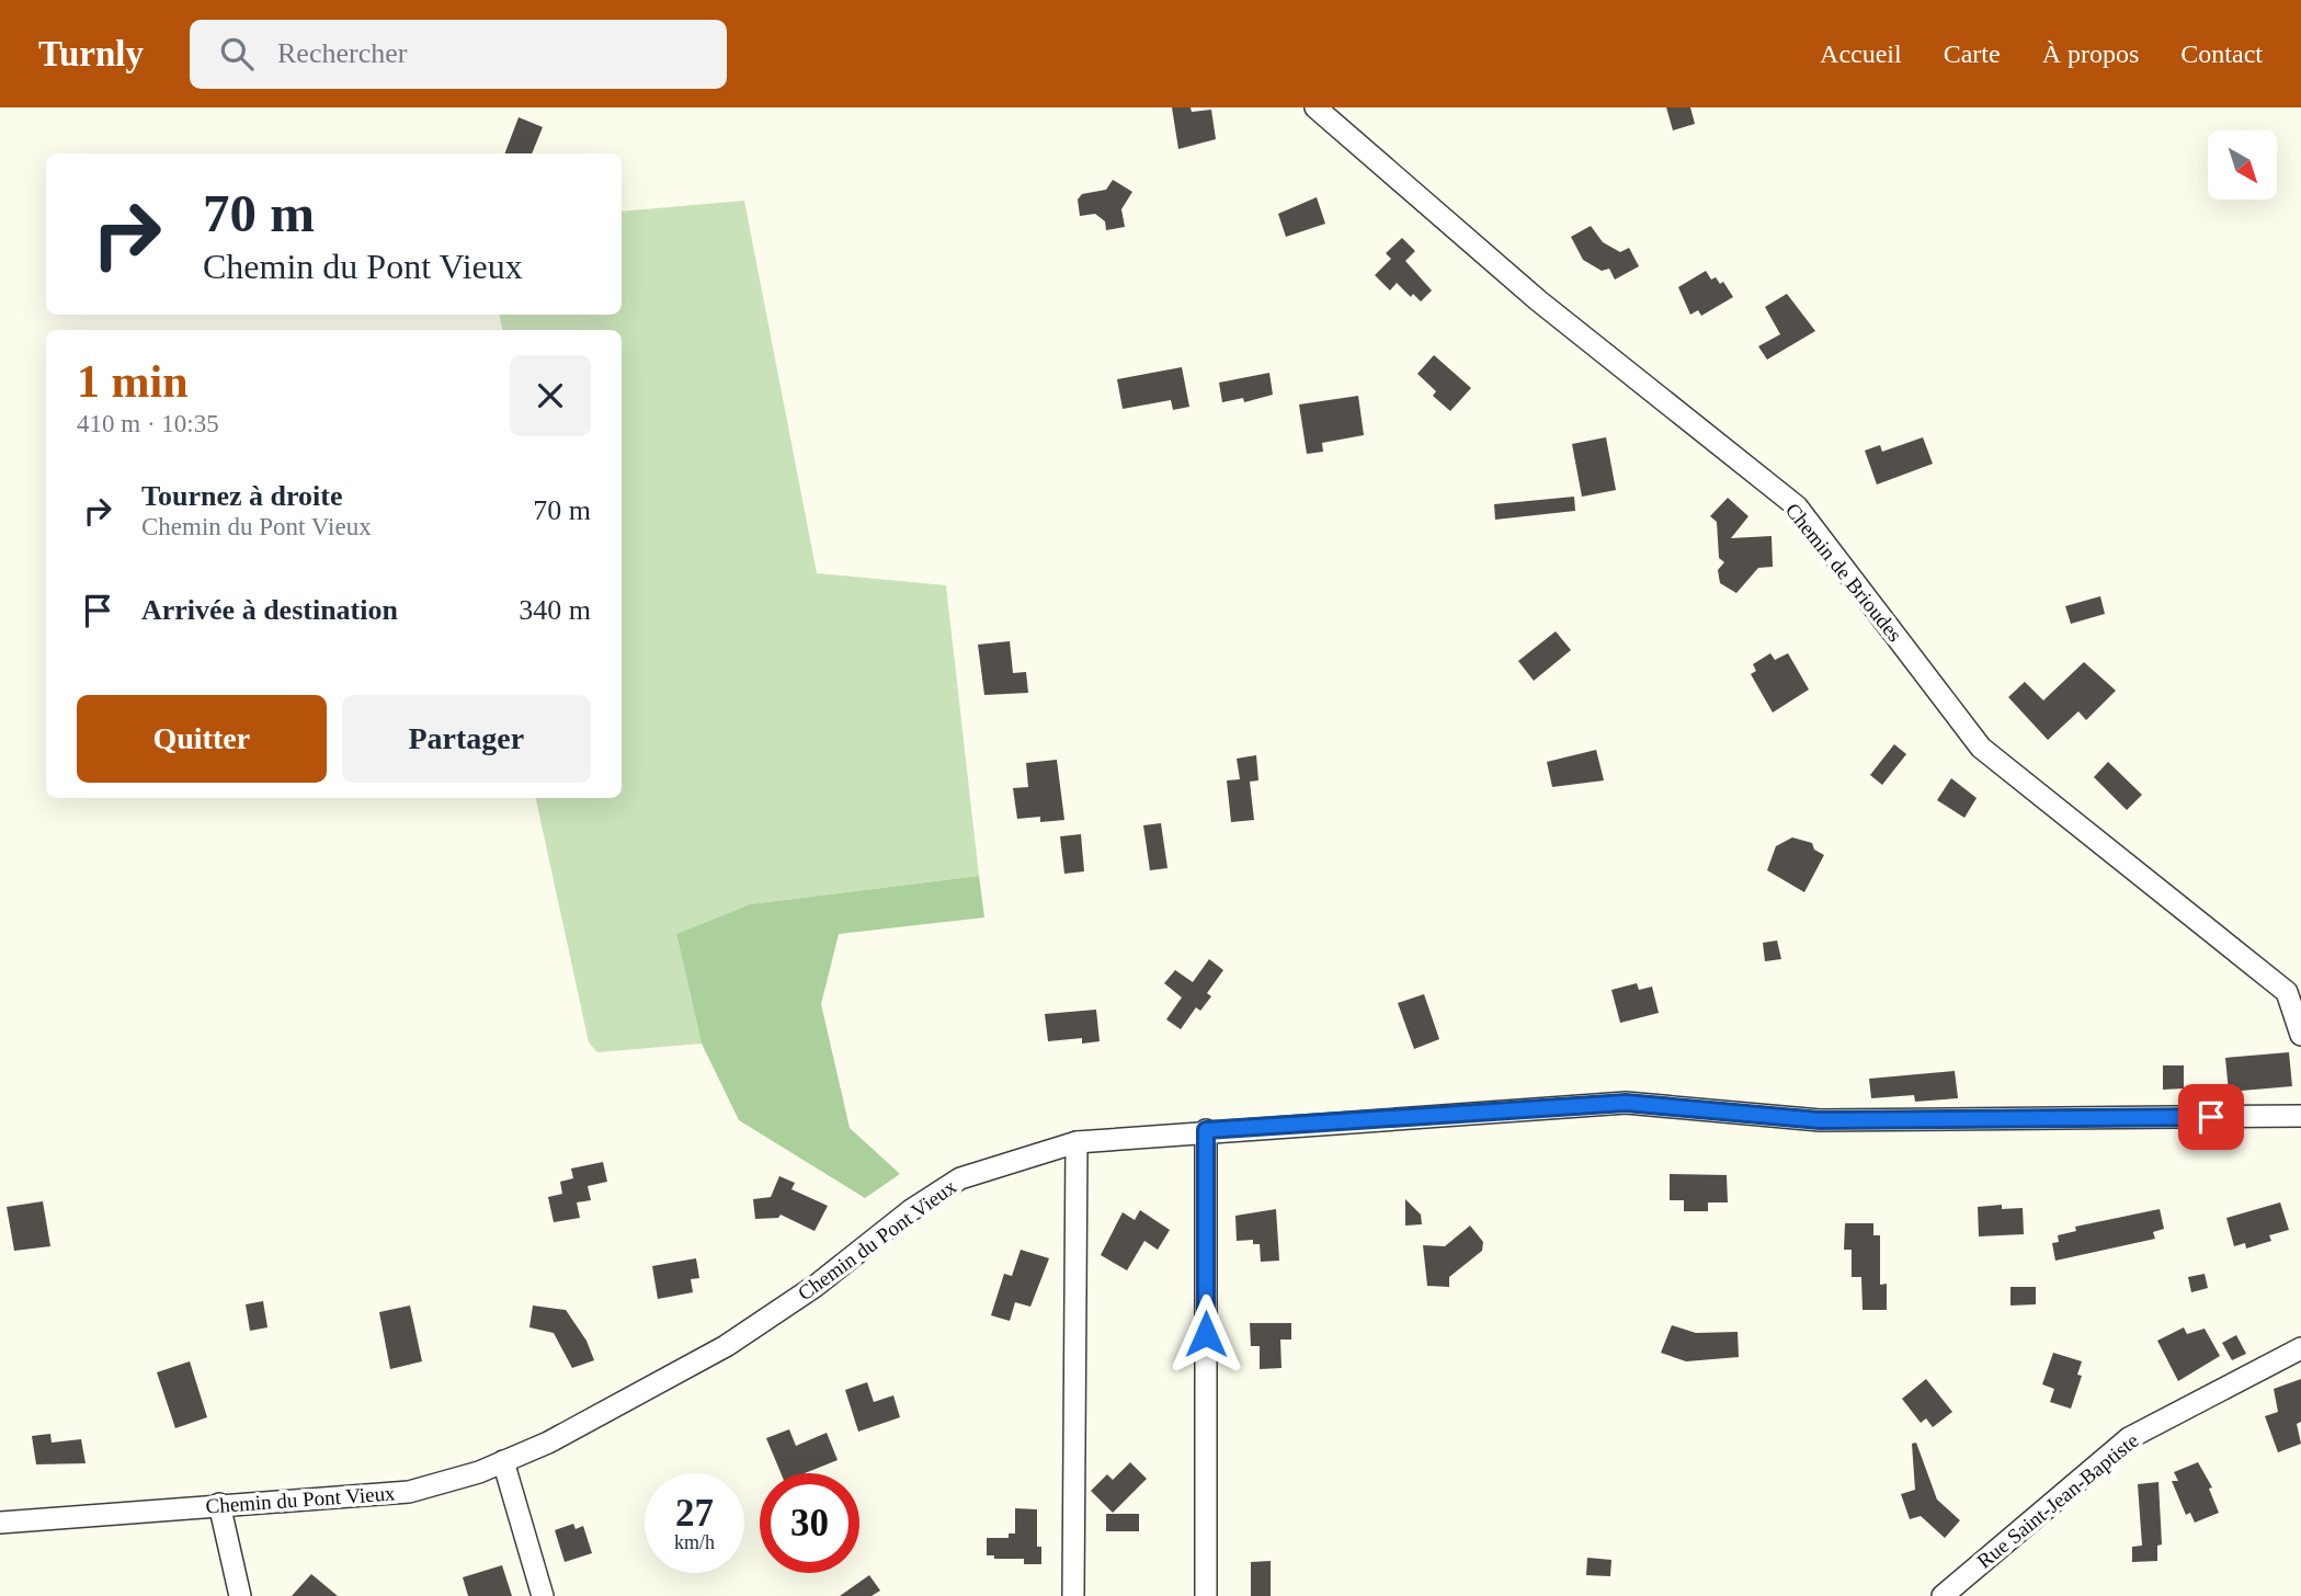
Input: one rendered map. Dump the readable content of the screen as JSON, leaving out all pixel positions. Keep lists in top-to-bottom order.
{
  "streets": {
    "street": ["Chemin de Brioudes", "Chemin du Pont Vieux", "Rue Saint-Jean-Baptiste"]
  },
  "north": "bottom right",
  "page": {
    "header": "Turnly",
    "search": "Rechercher",
    "nav": [
      "Accueil",
      "Carte",
      "À propos",
      "Contact"
    ],
    "turn": ["70 m", "Chemin du Pont Vieux"],
    "heading": ["1 min", "410 m · 10:35"],
    "list": [
      {
        "name": "Tournez à droite",
        "note": "Chemin du Pont Vieux",
        "value": "70 m"
      },
      {
        "name": "Arrivée à destination",
        "value": "340 m"
      }
    ],
    "buttons": ["Quitter", "Partager"],
    "speed": "27 km/h",
    "limit": "30"
  }
}
